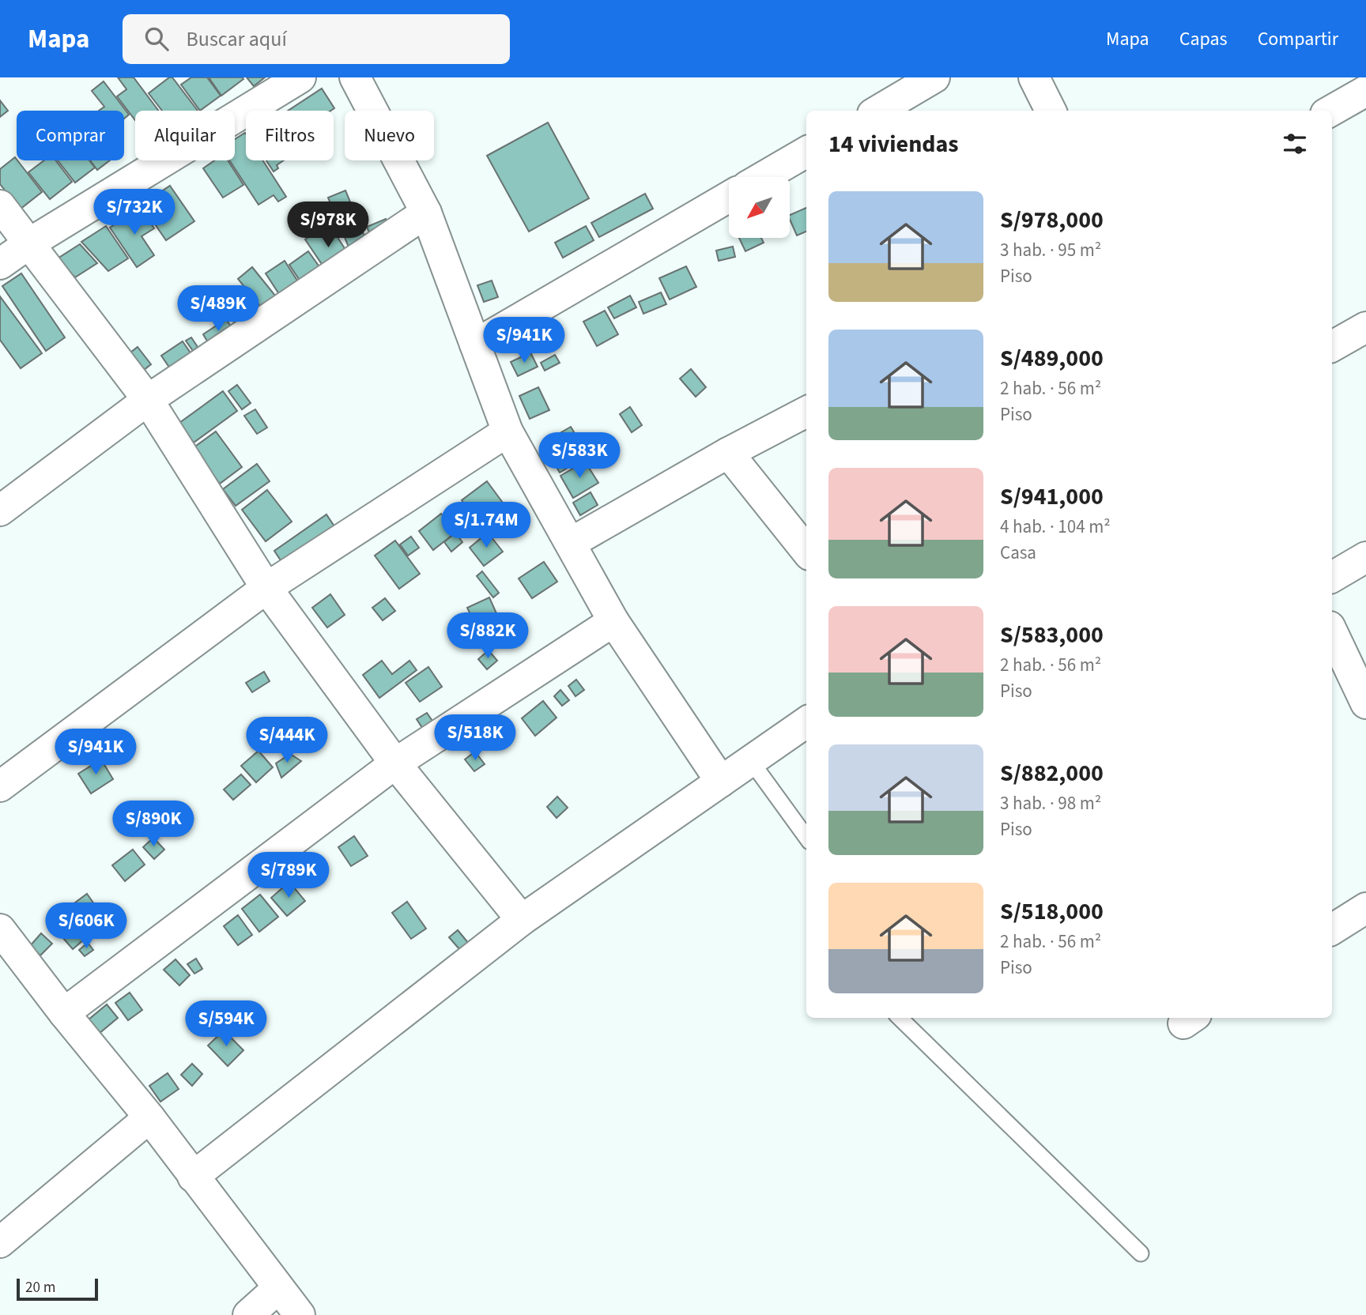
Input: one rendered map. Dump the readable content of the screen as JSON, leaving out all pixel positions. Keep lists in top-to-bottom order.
{
  "scale_bar": "20 m",
  "north": "bottom left",
  "page": {
    "header": "Mapa",
    "search": "Buscar aquí",
    "nav": ["Mapa", "Capas", "Compartir"],
    "chip": [
      "Comprar",
      "Alquilar",
      "Filtros",
      "Nuevo"
    ],
    "heading": "14 viviendas",
    "list": [
      {
        "name": "S/978,000",
        "note": "3 hab. · 95 m² · Piso"
      },
      {
        "name": "S/489,000",
        "note": "2 hab. · 56 m² · Piso"
      },
      {
        "name": "S/941,000",
        "note": "4 hab. · 104 m² · Casa"
      },
      {
        "name": "S/583,000",
        "note": "2 hab. · 56 m² · Piso"
      },
      {
        "name": "S/882,000",
        "note": "3 hab. · 98 m² · Piso"
      },
      {
        "name": "S/518,000",
        "note": "2 hab. · 56 m² · Piso"
      }
    ],
    "price": [
      "S/732K",
      "S/978K",
      "S/489K",
      "S/941K",
      "S/583K",
      "S/1.74M",
      "S/882K",
      "S/518K",
      "S/444K",
      "S/941K",
      "S/890K",
      "S/789K",
      "S/606K",
      "S/594K"
    ],
    "scale": "20 m"
  }
}
